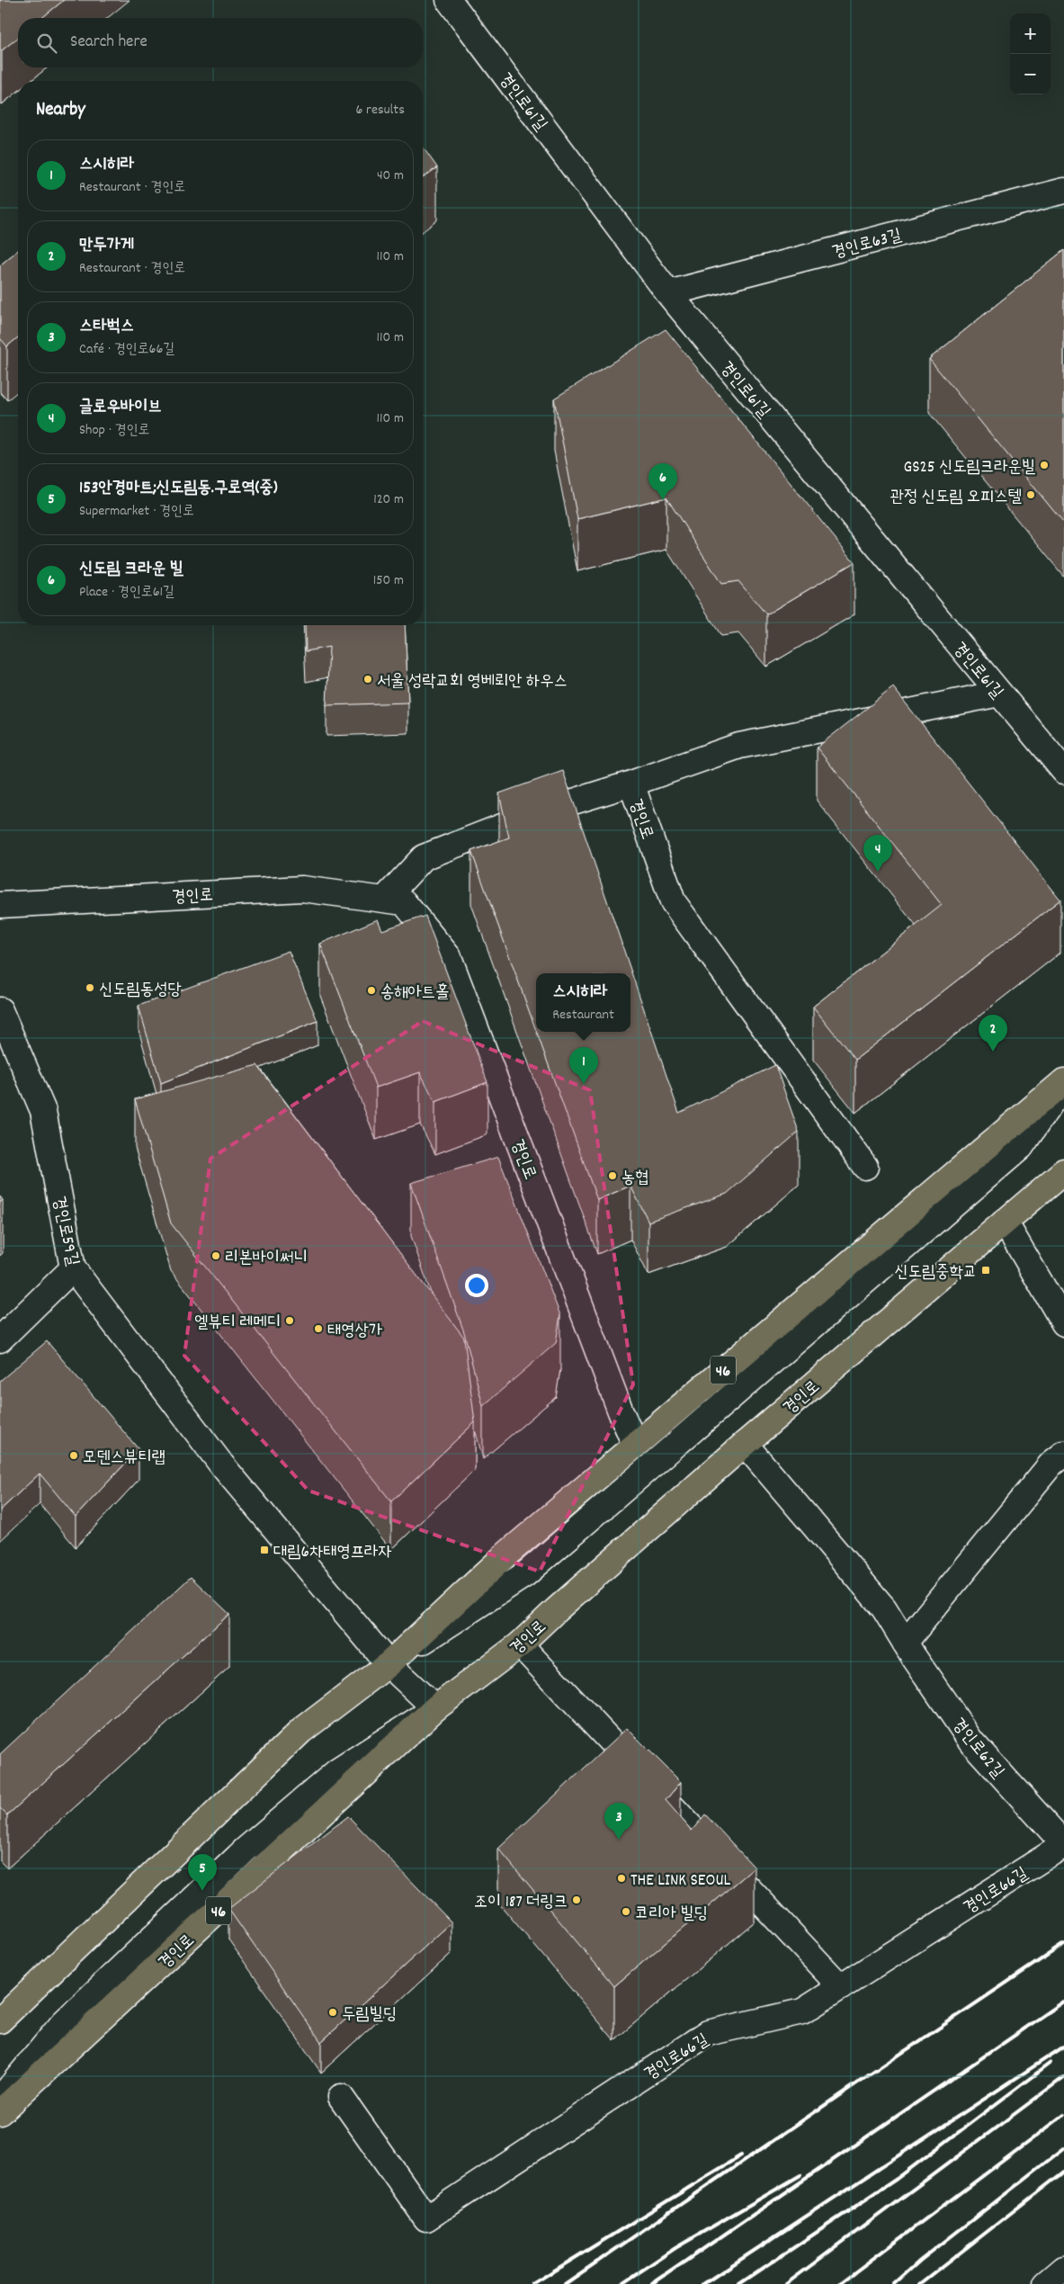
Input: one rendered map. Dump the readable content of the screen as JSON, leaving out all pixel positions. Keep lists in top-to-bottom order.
{
  "streets": {
    "main road": ["경인로", "46"],
    "street": [
      "경인로61길",
      "경인로63길",
      "경인로59길",
      "경인로62길",
      "경인로66길"
    ]
  },
  "crossings": [
    ["경인로61길", "경인로63길"],
    ["경인로61길", "경인로"],
    ["경인로", "경인로59길"],
    ["경인로", "46"],
    ["경인로", "경인로62길"],
    ["경인로59길", "46"],
    ["경인로62길", "경인로66길"]
  ],
  "places": {
    "other": [
      "GS25 신도림크라운빌",
      "관정 신도림 오피스텔",
      "서울 성락교회 영베뢰안 하우스",
      "신도림동성당",
      "송해아트홀",
      "농협",
      "리본바이써니",
      "엘뷰티 레메디",
      "태영상가",
      "모덴스뷰티랩",
      "THE LINK SEOUL",
      "조이 187 더링크",
      "코리아 빌딩",
      "두림빌딩"
    ],
    "transit": ["신도림중학교", "대림6차태영프라자"]
  },
  "page": {
    "map_buttons": ["+", "−"],
    "search": "Search here",
    "heading": ["Nearby", "6 results"],
    "list": [
      {
        "mark": "1",
        "name": "스시히라",
        "note": "Restaurant · 경인로",
        "value": "40 m"
      },
      {
        "mark": "2",
        "name": "만두가게",
        "note": "Restaurant · 경인로",
        "value": "110 m"
      },
      {
        "mark": "3",
        "name": "스타벅스",
        "note": "Café · 경인로66길",
        "value": "110 m"
      },
      {
        "mark": "4",
        "name": "글로우바이브",
        "note": "Shop · 경인로",
        "value": "110 m"
      },
      {
        "mark": "5",
        "name": "153안경마트;신도림동.구로역(중)",
        "note": "Supermarket · 경인로",
        "value": "120 m"
      },
      {
        "mark": "6",
        "name": "신도림 크라운 빌",
        "note": "Place · 경인로61길",
        "value": "150 m"
      }
    ],
    "pins": [
      "6",
      "4",
      "2",
      "1",
      "3",
      "5"
    ],
    "popup": ["스시히라", "Restaurant"]
  }
}
